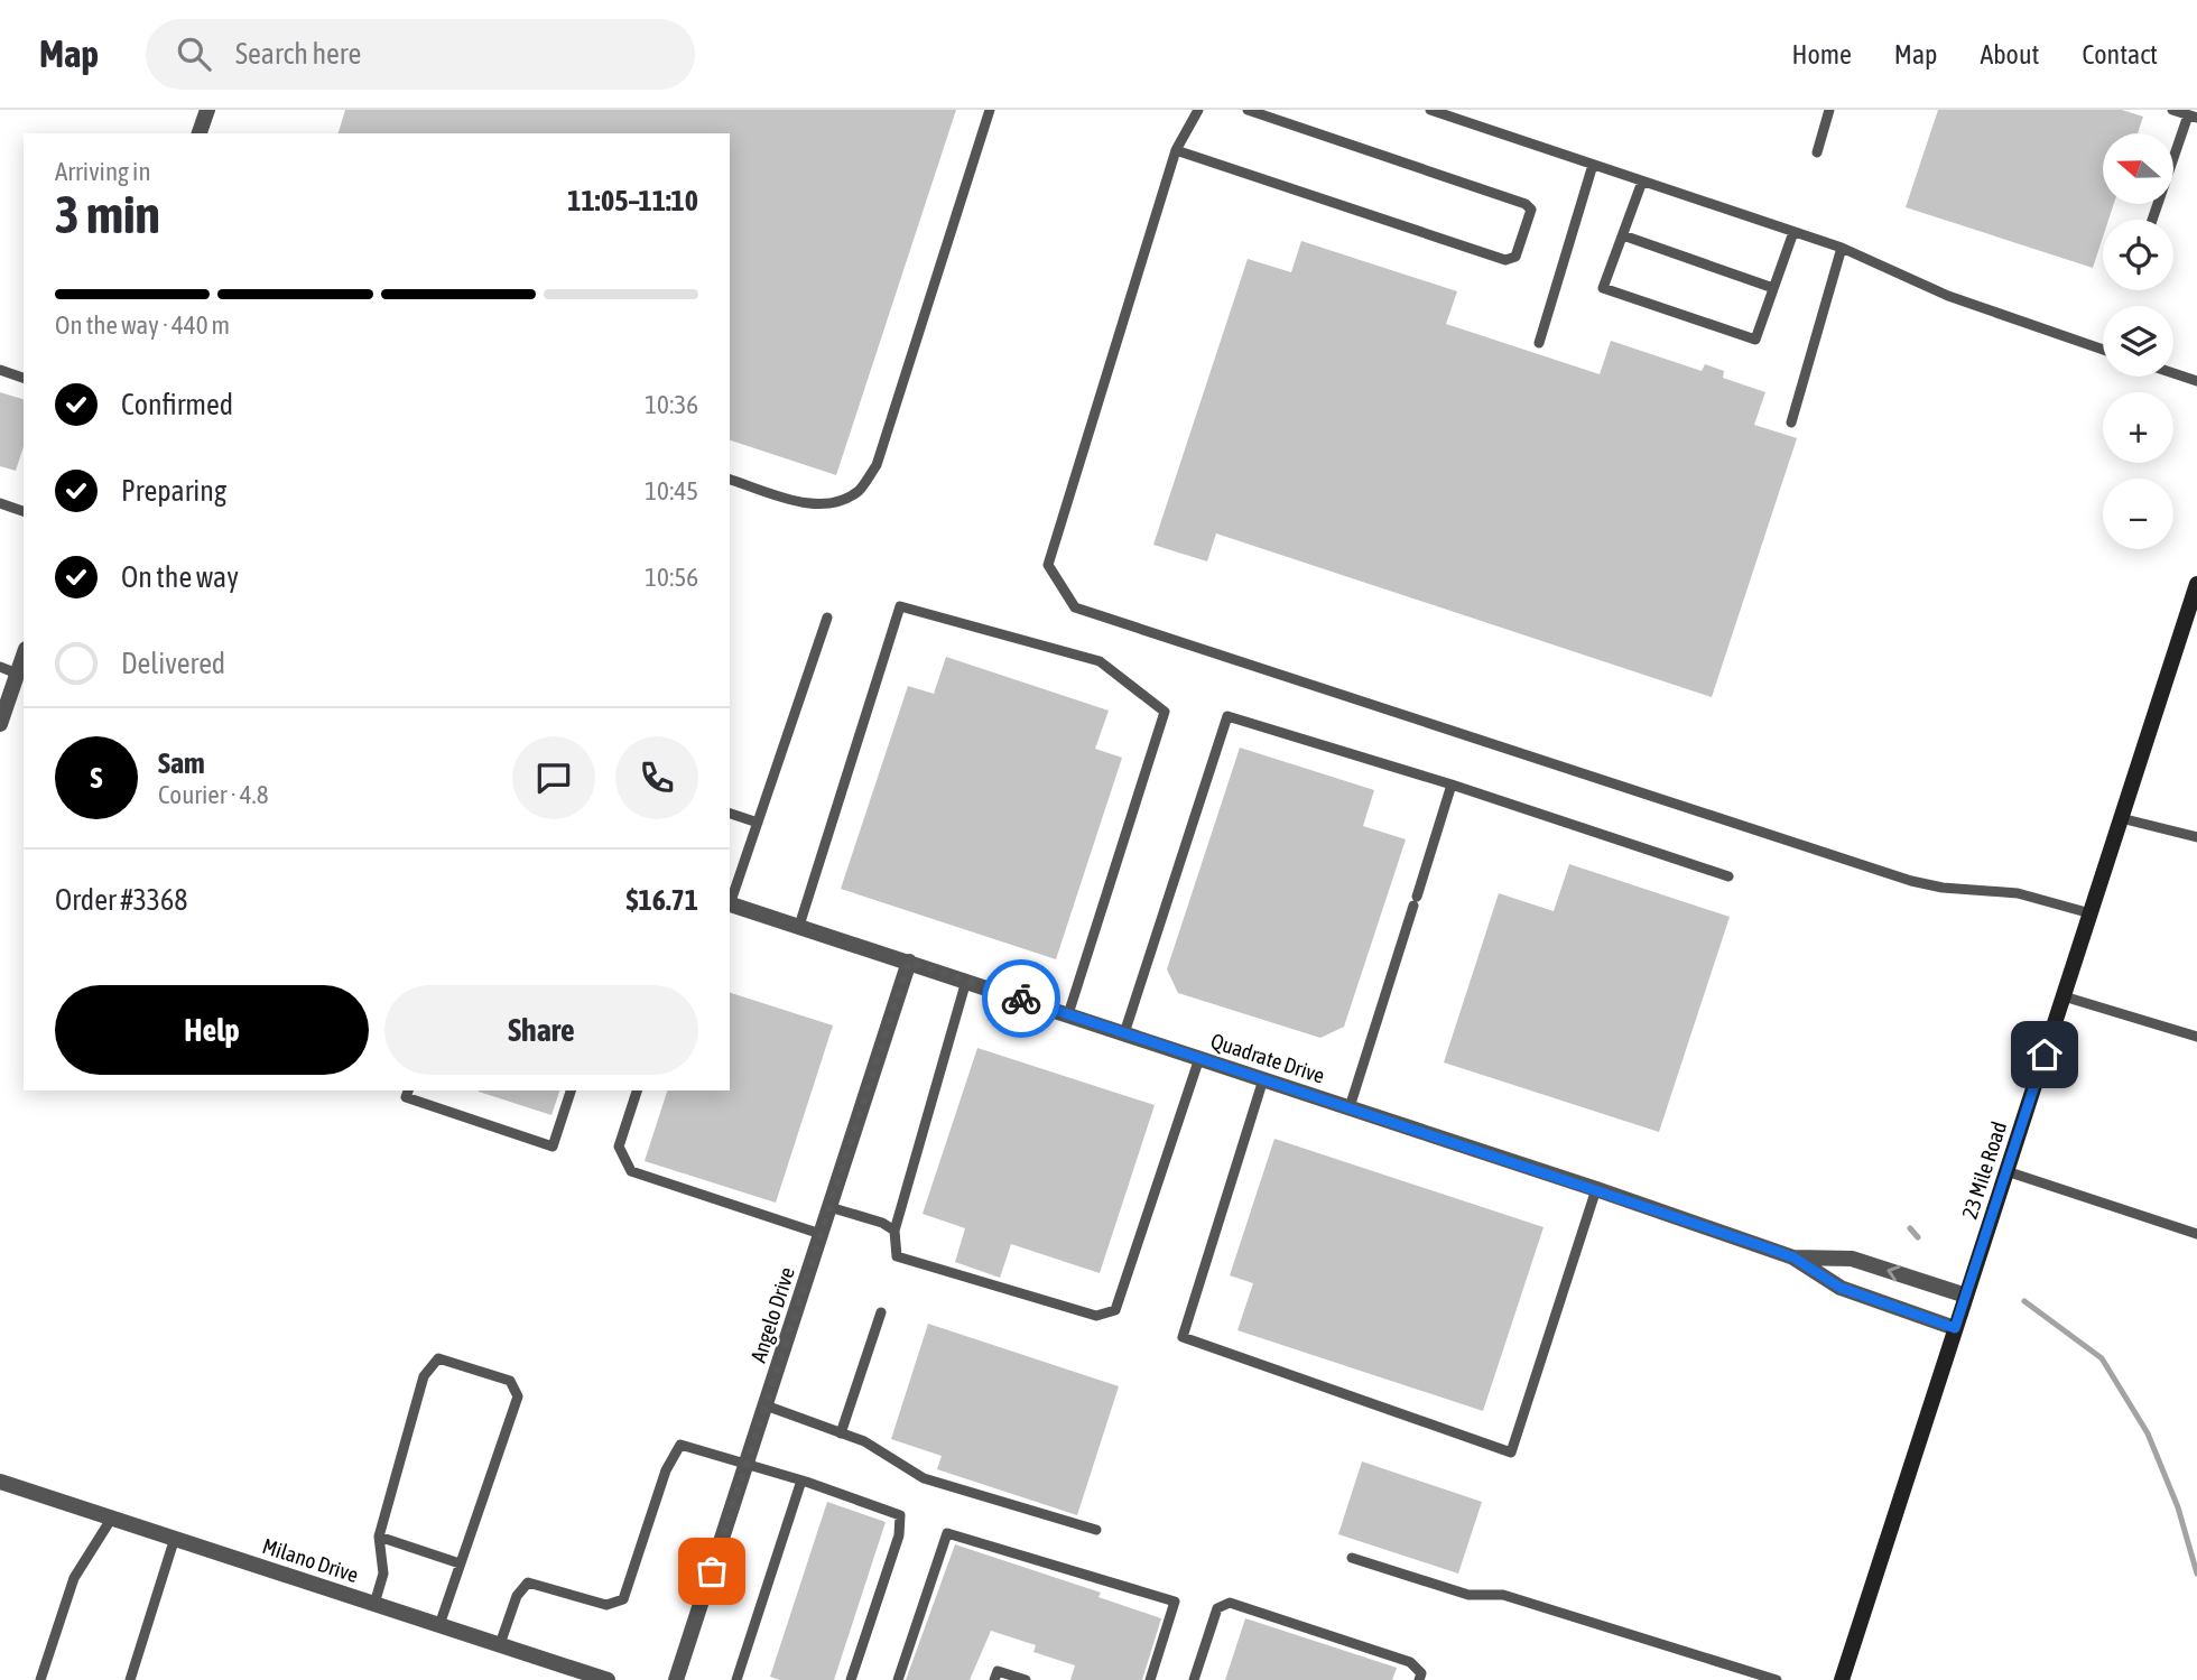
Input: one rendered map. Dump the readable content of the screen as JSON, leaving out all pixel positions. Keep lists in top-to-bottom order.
{
  "streets": {
    "main road": ["23 Mile Road"],
    "street": ["Quadrate Drive", "Angelo Drive", "Milano Drive"]
  },
  "crossings": [
    ["Quadrate Drive", "23 Mile Road"],
    ["Quadrate Drive", "Angelo Drive"]
  ],
  "north": "left",
  "page": {
    "header": "Map",
    "search": "Search here",
    "nav": [
      "Home",
      "Map",
      "About",
      "Contact"
    ],
    "map_buttons": ["+", "−"],
    "heading": ["3 min", "Arriving in", "11:05–11:10"],
    "panel": [
      "Sam",
      "Courier · 4.8",
      "Order #3368",
      "$16.71"
    ],
    "bar": "On the way · 440 m",
    "list": [
      ["Confirmed", "10:36"],
      ["Preparing", "10:45"],
      ["On the way", "10:56"],
      "Delivered"
    ],
    "round": "S",
    "buttons": ["Help", "Share"]
  }
}
